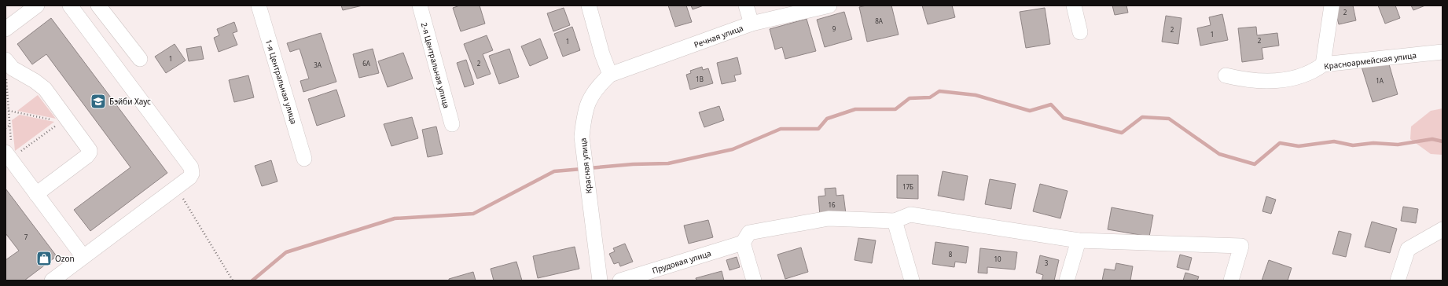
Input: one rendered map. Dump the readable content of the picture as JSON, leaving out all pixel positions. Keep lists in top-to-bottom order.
{
  "streets": {
    "street": [
      "Речная улица",
      "Красноармейская улица",
      "2-я Центральная улица",
      "1-я Центральная улица",
      "Красная улица",
      "Прудовая улица"
    ]
  },
  "crossings": [
    ["Речная улица", "Красная улица"]
  ],
  "places": {
    "school or university": ["Бэйби Хаус"],
    "shop": ["Ozon"]
  },
  "house_numbers": [
    "2",
    "8А",
    "9",
    "2",
    "1",
    "2",
    "1",
    "1",
    "6А",
    "2",
    "3А",
    "1В",
    "1А",
    "17Б",
    "16",
    "7",
    "8",
    "10",
    "3"
  ]
}
